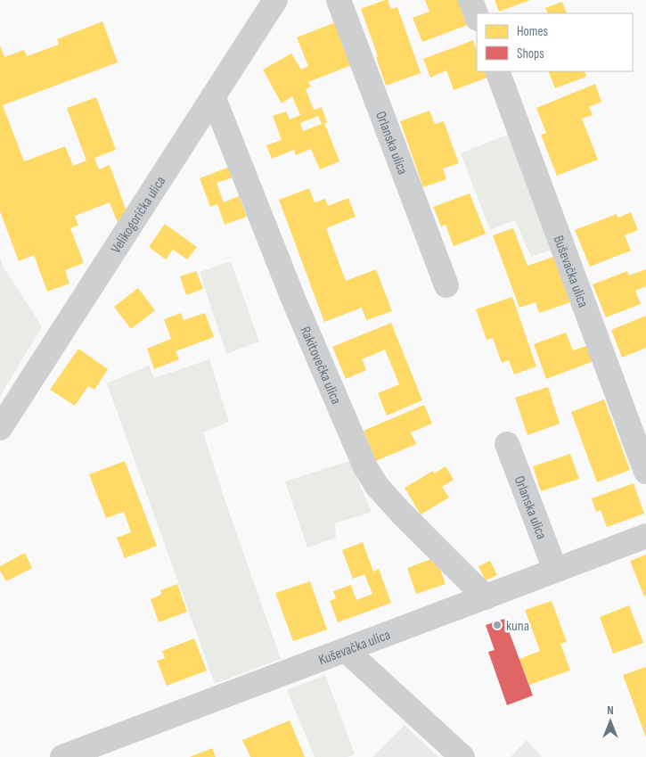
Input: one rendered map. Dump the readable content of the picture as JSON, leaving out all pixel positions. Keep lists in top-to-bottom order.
{
  "streets": {
    "street": [
      "Orlanska ulica",
      "Velikogorička ulica",
      "Buševačka ulica",
      "Rakitovečka ulica",
      "Kuševačka ulica"
    ]
  },
  "crossings": [
    ["Orlanska ulica", "Kuševačka ulica"],
    ["Velikogorička ulica", "Rakitovečka ulica"],
    ["Rakitovečka ulica", "Kuševačka ulica"]
  ],
  "places": ["kuna"],
  "legend": ["Homes", "Shops"],
  "north": "top"
}
